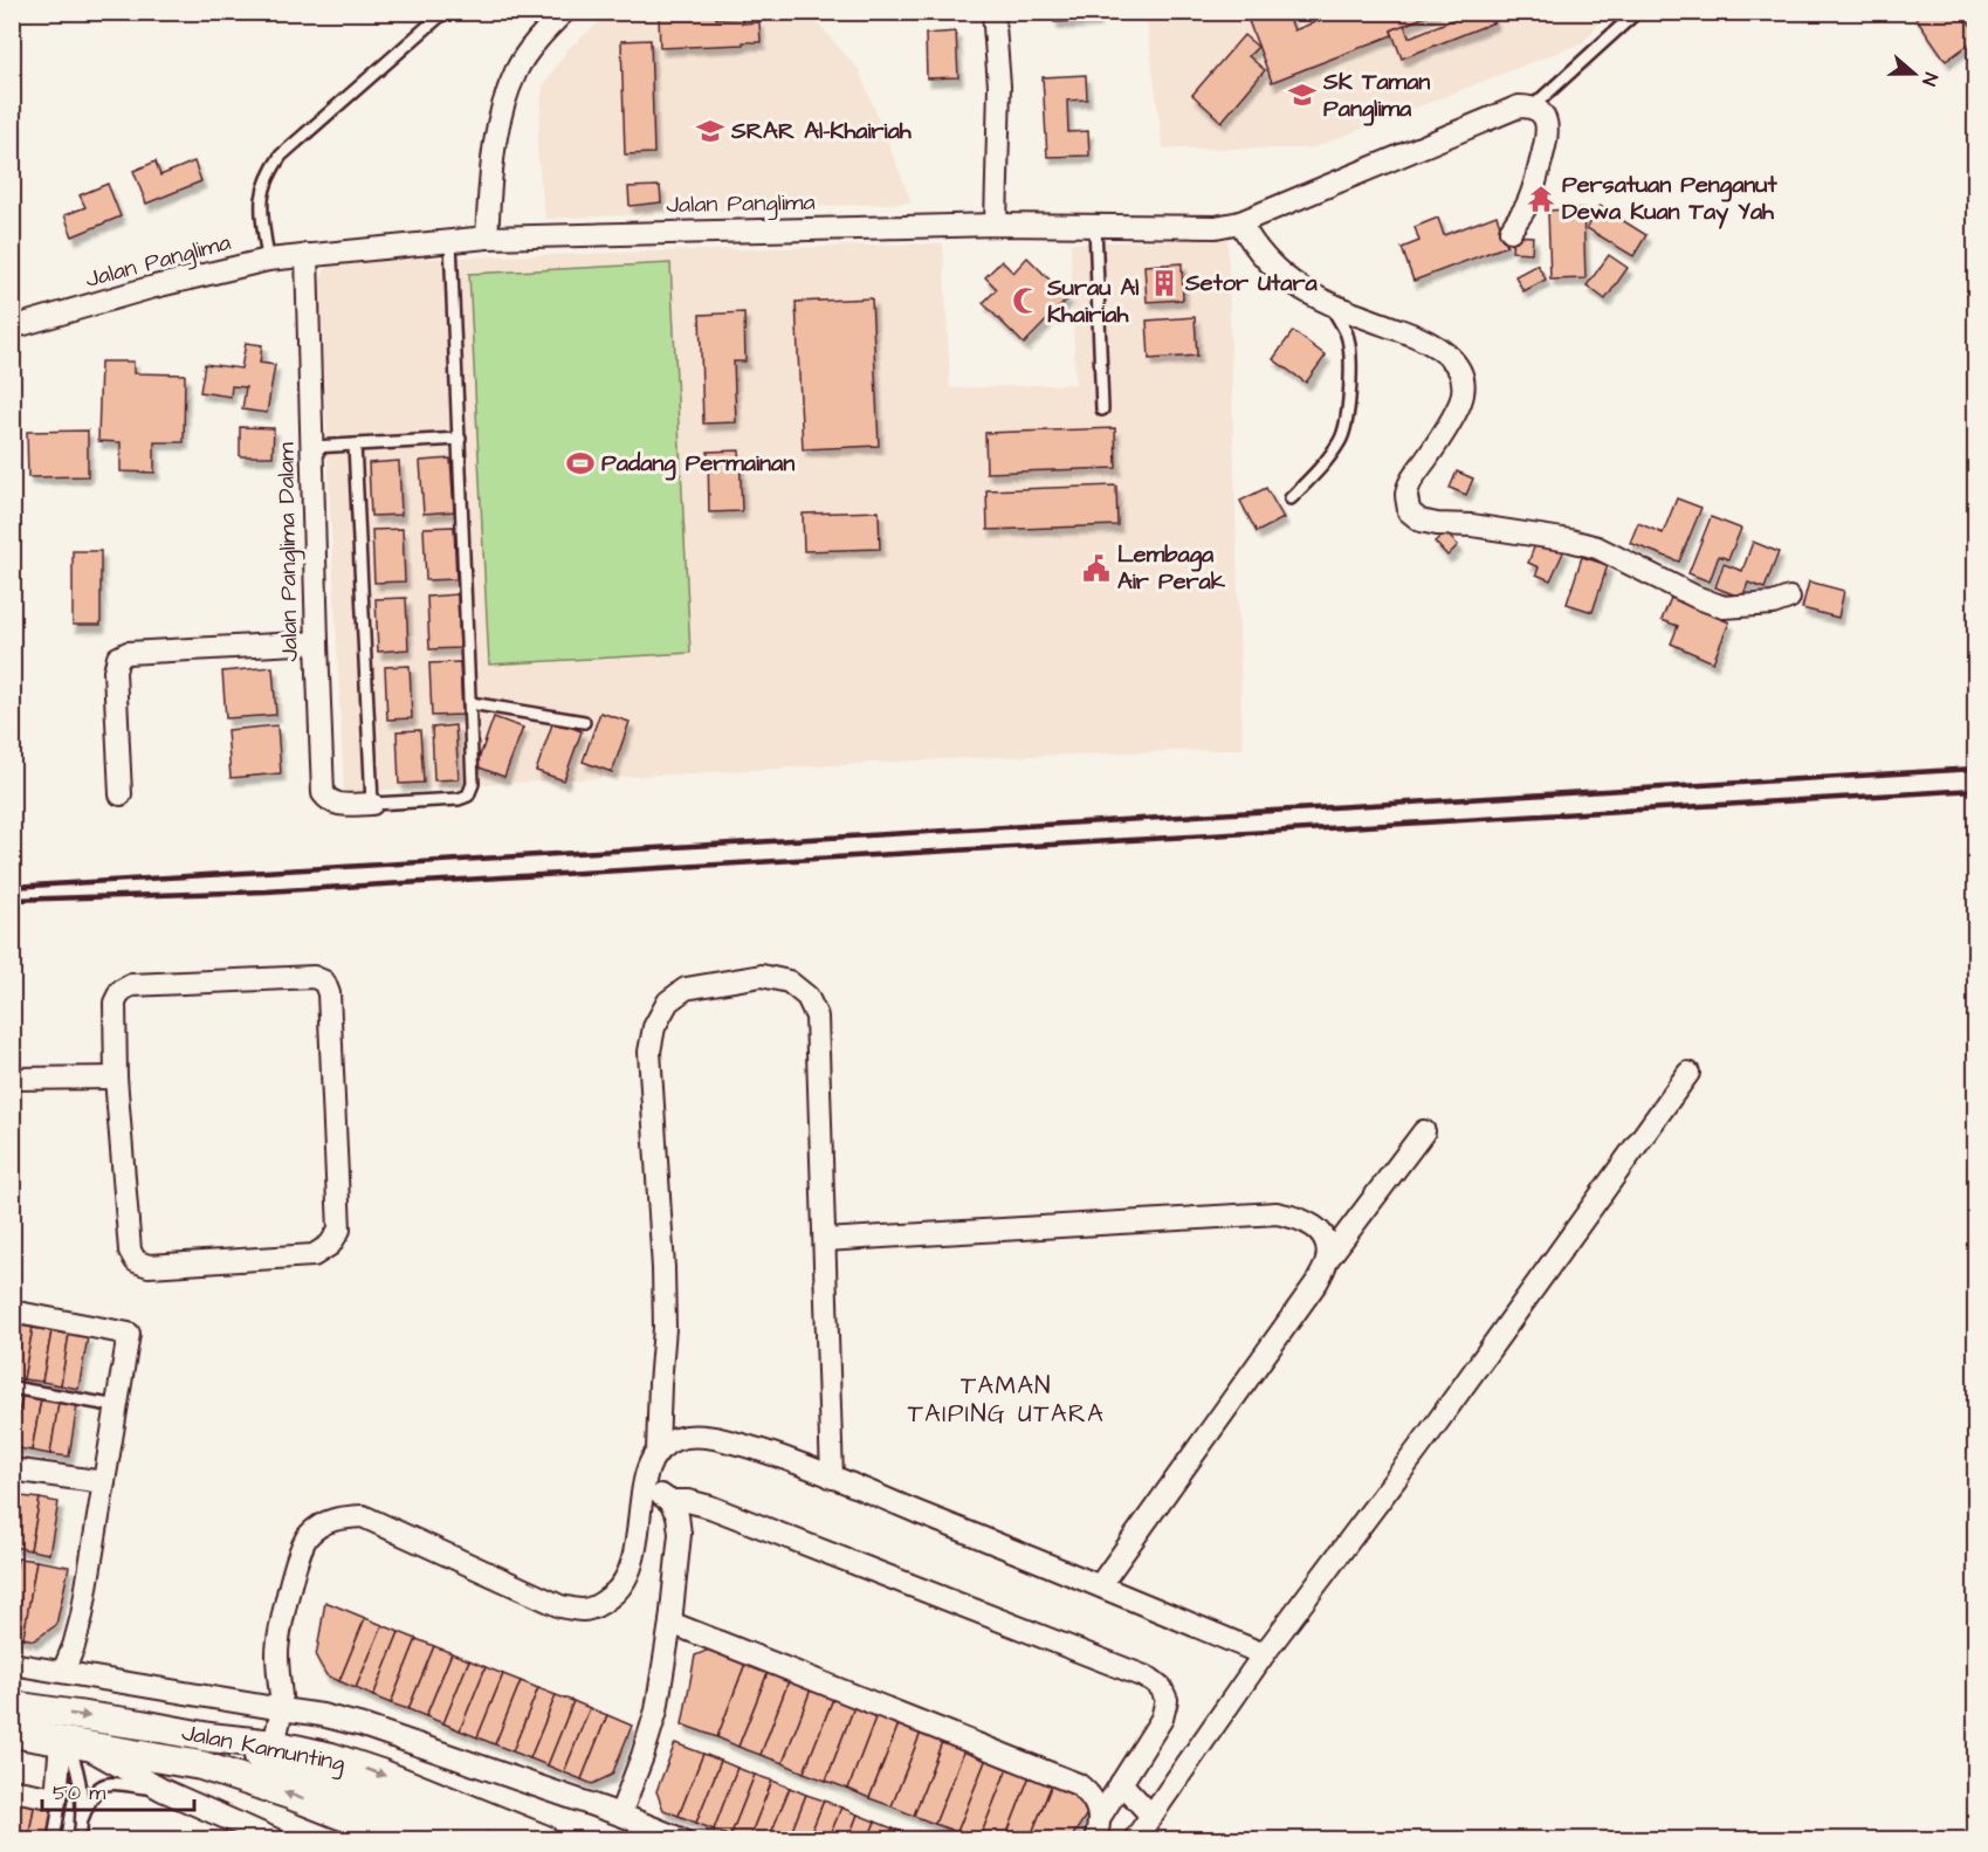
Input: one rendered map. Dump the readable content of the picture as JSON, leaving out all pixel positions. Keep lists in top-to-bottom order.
{
  "streets": {
    "main road": ["Jalan Kamunting"],
    "street": ["Jalan Panglima", "Jalan Panglima Dalam"]
  },
  "crossings": [
    ["Jalan Panglima", "Jalan Panglima Dalam"]
  ],
  "districts": ["TAMAN TAIPING UTARA"],
  "places": {
    "school or university": ["SK Taman Panglima", "SRAR Al-Khairiah"],
    "temple": ["Persatuan Penganut Dewa Kuan Tay Yah"],
    "building": ["Setor Utara"],
    "mosque": ["Surau Al Khairiah"],
    "sports": ["Padang Permainan"],
    "public building": ["Lembaga Air Perak"]
  },
  "scale_bar": "50 m",
  "north": "right"
}
